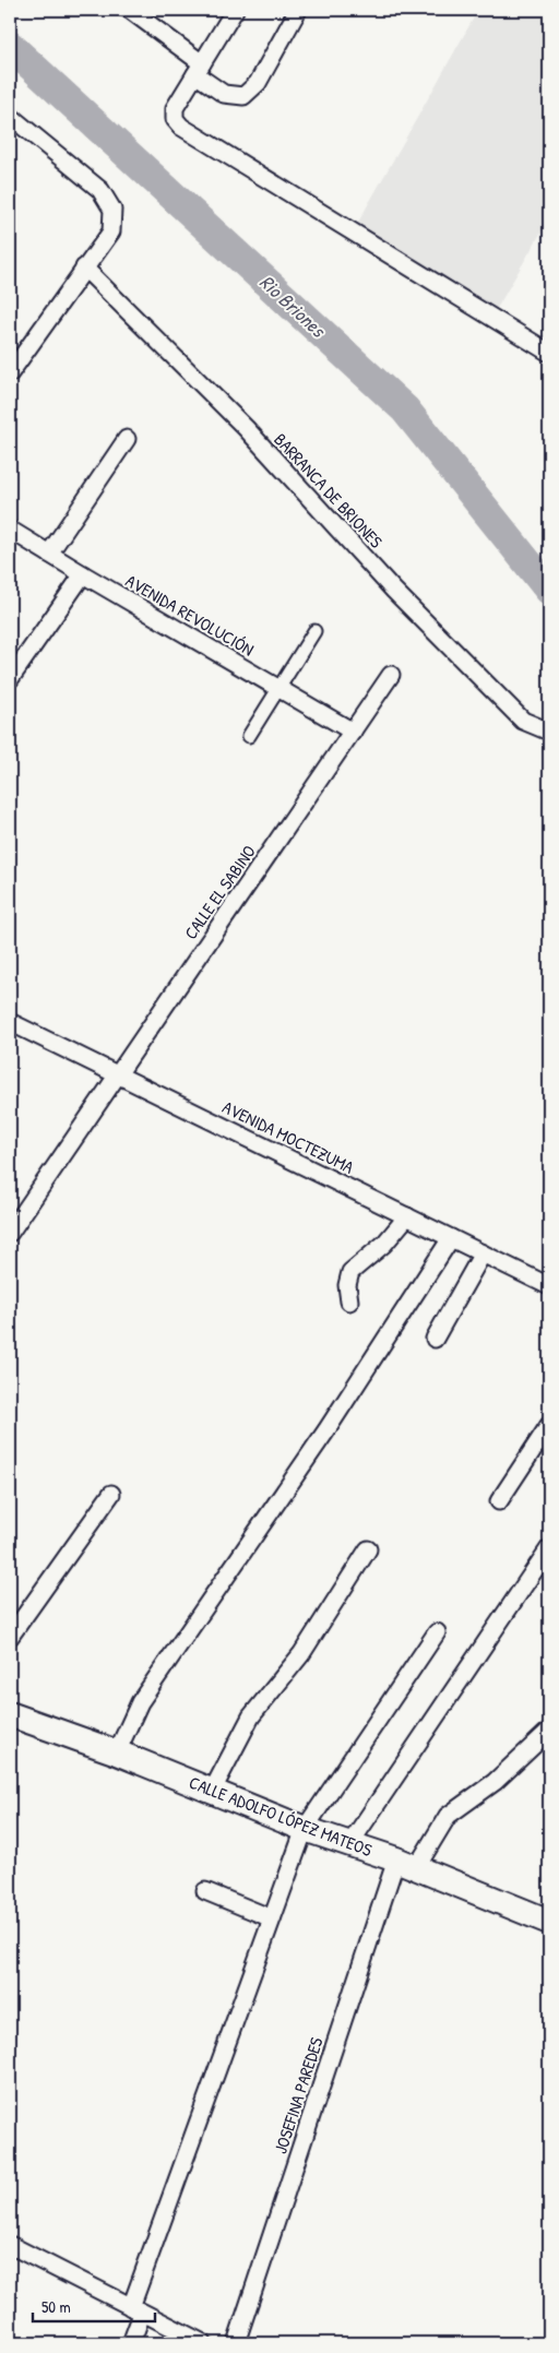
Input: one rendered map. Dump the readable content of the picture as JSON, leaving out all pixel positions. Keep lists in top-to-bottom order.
{
  "streets": {
    "main road": ["CALLE ADOLFO LÓPEZ MATEOS"],
    "street": [
      "BARRANCA DE BRIONES",
      "AVENIDA REVOLUCIÓN",
      "CALLE EL SABINO",
      "AVENIDA MOCTEZUMA",
      "JOSEFINA PAREDES"
    ]
  },
  "crossings": [
    ["AVENIDA REVOLUCIÓN", "CALLE EL SABINO"],
    ["CALLE EL SABINO", "AVENIDA MOCTEZUMA"],
    ["CALLE ADOLFO LÓPEZ MATEOS", "JOSEFINA PAREDES"]
  ],
  "water": ["Rio Briones"],
  "scale_bar": "50 m"
}
